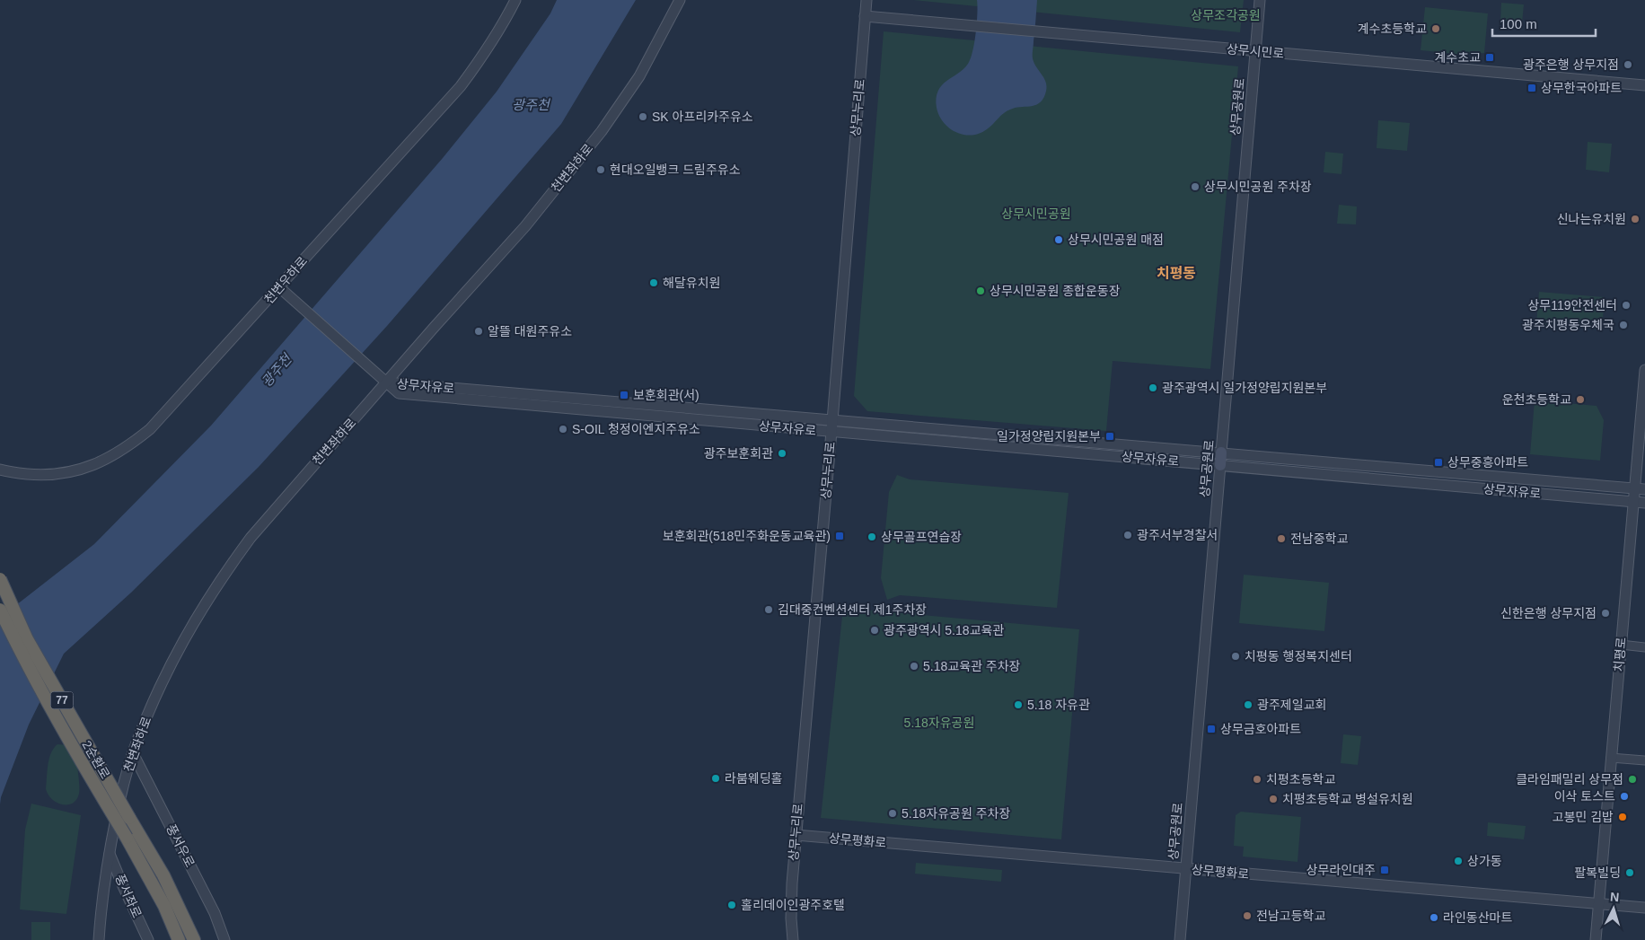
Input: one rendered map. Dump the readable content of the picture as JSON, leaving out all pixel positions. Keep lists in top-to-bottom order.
{
  "streets": {
    "highway": ["77", "2순환로"],
    "main road": ["상무공원로"],
    "street": [
      "상무시민로",
      "상무누리로",
      "천변좌하로",
      "천변우하로",
      "상무자유로",
      "치평로",
      "상무평화로",
      "풍서우로",
      "풍서좌로"
    ]
  },
  "crossings": [
    ["상무시민로", "상무공원로"],
    ["상무시민로", "상무누리로"],
    ["상무공원로", "상무자유로"],
    ["상무공원로", "상무평화로"],
    ["상무누리로", "상무자유로"],
    ["상무누리로", "상무평화로"],
    ["천변좌하로", "상무자유로"],
    ["천변좌하로", "풍서우로"],
    ["천변좌하로", "풍서좌로"],
    ["상무자유로", "치평로"],
    ["치평로", "상무평화로"]
  ],
  "districts": ["치평동"],
  "water": ["광주천"],
  "parks": ["상무조각공원", "상무시민공원", "5.18자유공원"],
  "places": {
    "other": [
      "계수초등학교",
      "광주은행 상무지점",
      "SK 아프리카주유소",
      "현대오일뱅크 드림주유소",
      "상무시민공원 주차장",
      "신나는유치원",
      "상무시민공원 매점",
      "해달유치원",
      "상무시민공원 종합운동장",
      "상무119안전센터",
      "광주치평동우체국",
      "알뜰 대원주유소",
      "광주광역시 일가정양립지원본부",
      "운천초등학교",
      "S-OIL 청정이엔지주유소",
      "광주보훈회관",
      "광주서부경찰서",
      "상무골프연습장",
      "전남중학교",
      "김대중컨벤션센터 제1주차장",
      "신한은행 상무지점",
      "광주광역시 5.18교육관",
      "치평동 행정복지센터",
      "5.18교육관 주차장",
      "5.18 자유관",
      "광주제일교회",
      "라붐웨딩홀",
      "치평초등학교",
      "클라임패밀리 상무점",
      "이삭 토스트",
      "치평초등학교 병설유치원",
      "5.18자유공원 주차장",
      "고봉민 김밥",
      "상가동",
      "팔복빌딩",
      "홀리데이인광주호텔",
      "전남고등학교",
      "라인동산마트"
    ],
    "transit": [
      "계수초교",
      "상무한국아파트",
      "보훈회관(서)",
      "일가정양립지원본부",
      "상무중흥아파트",
      "보훈회관(518민주화운동교육관)",
      "상무금호아파트",
      "상무라인대주"
    ]
  },
  "scale_bar": "100 m",
  "north": "top"
}
